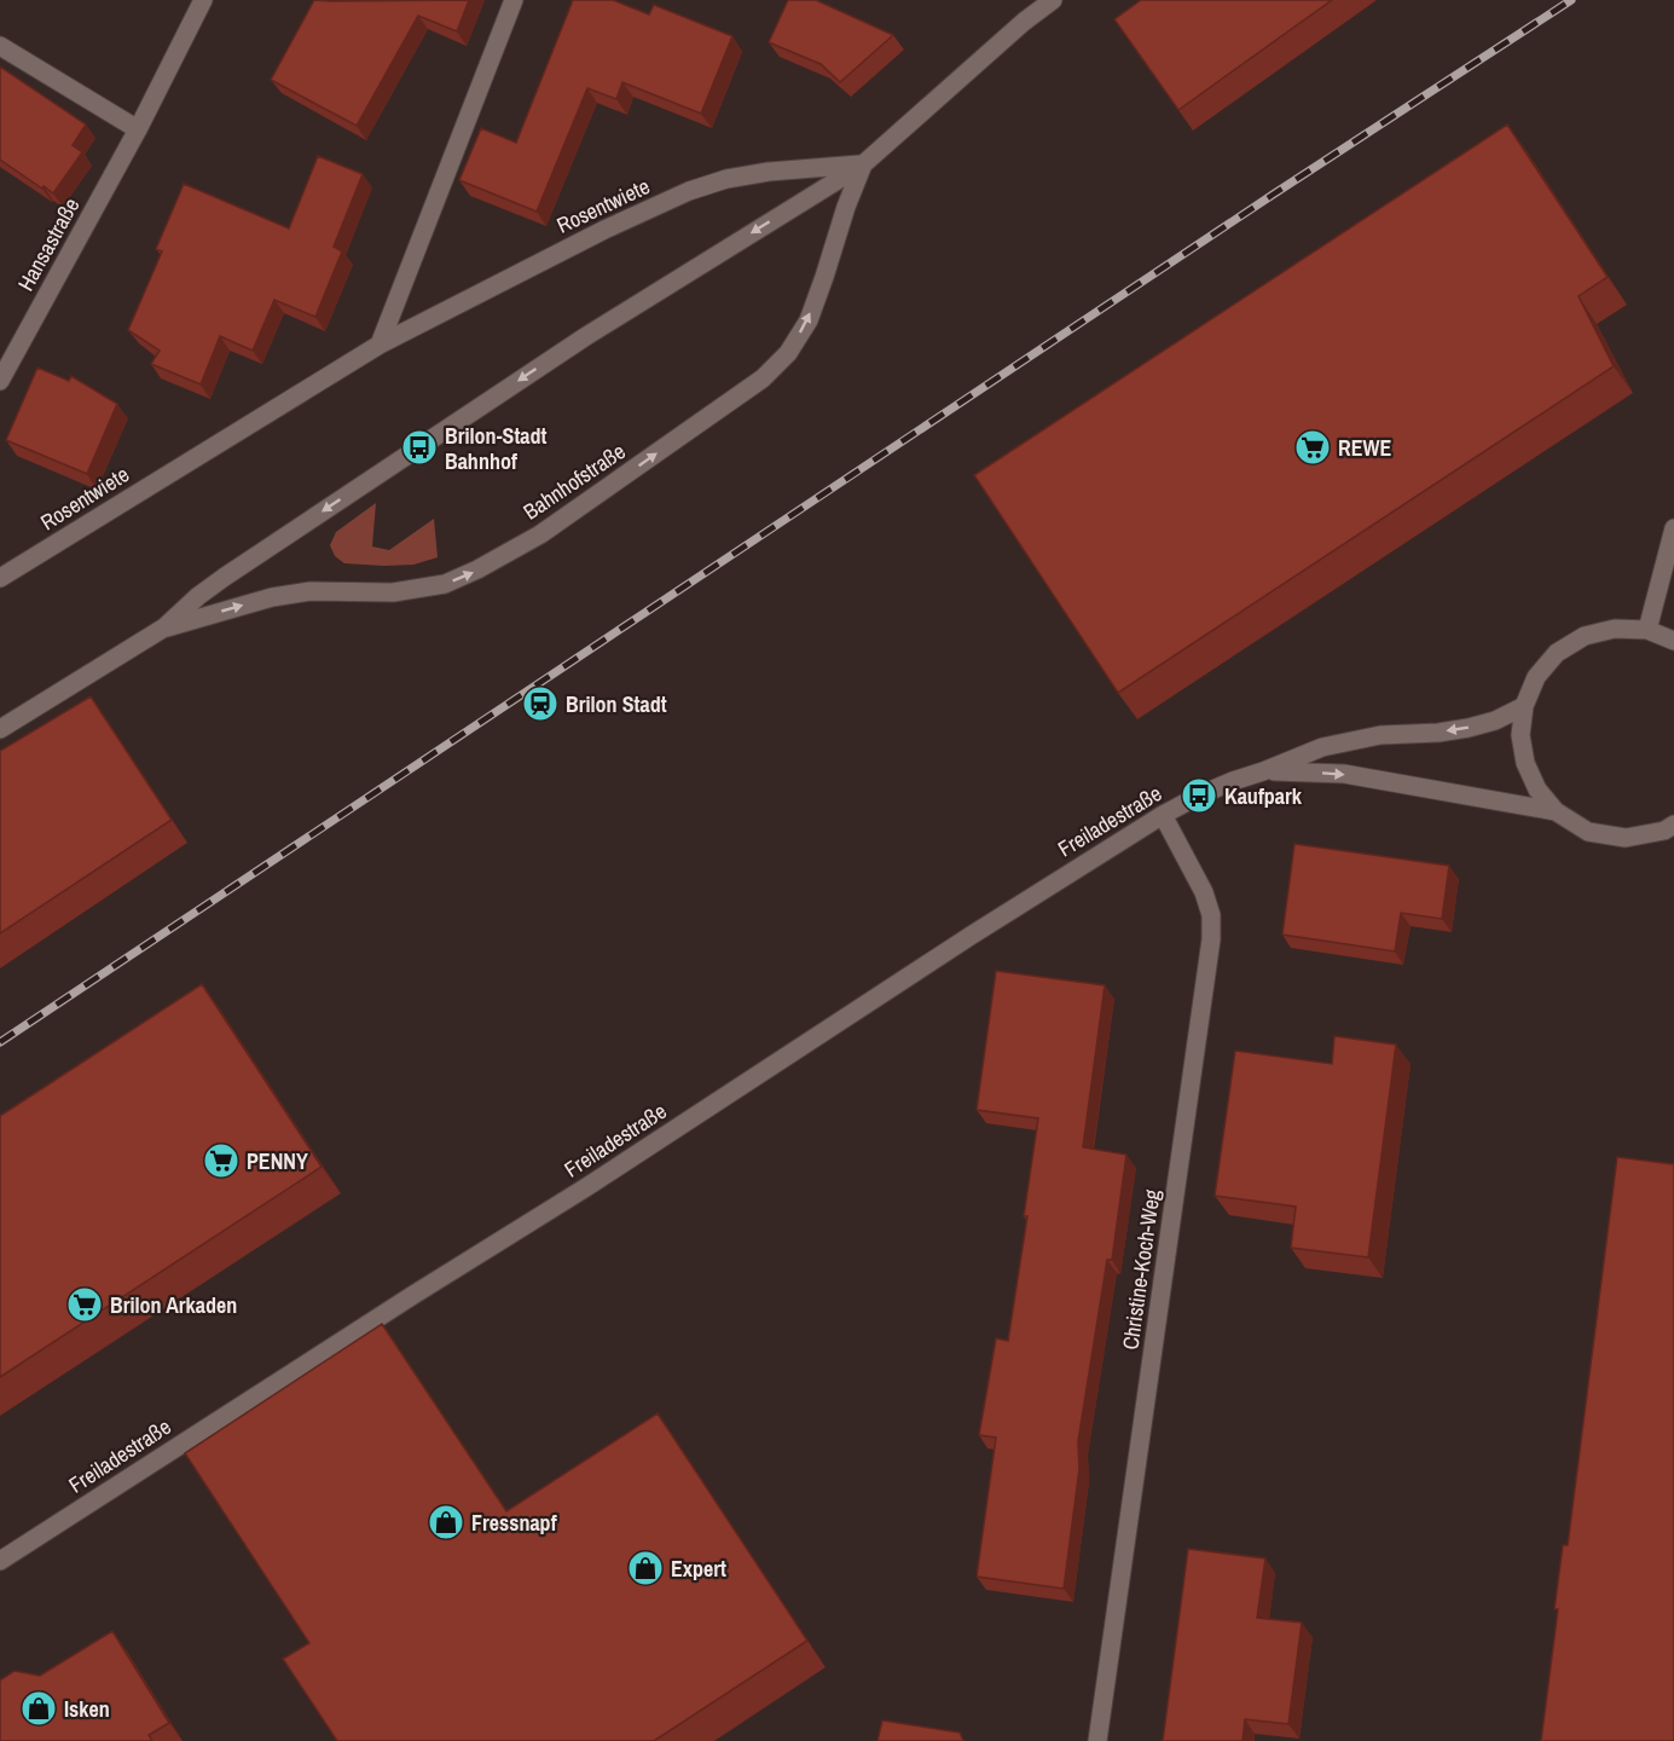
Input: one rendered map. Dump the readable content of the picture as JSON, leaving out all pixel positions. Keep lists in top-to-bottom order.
{
  "streets": {
    "street": [
      "Rosentwiete",
      "Hansastraße",
      "Bahnhofstraße",
      "Freiladestraße",
      "Christine-Koch-Weg"
    ]
  },
  "crossings": [
    ["Rosentwiete", "Bahnhofstraße"],
    ["Freiladestraße", "Christine-Koch-Weg"]
  ],
  "places": {
    "bus stop": ["Brilon-Stadt Bahnhof", "Kaufpark"],
    "supermarket": ["REWE", "PENNY", "Brilon Arkaden"],
    "station": ["Brilon Stadt"],
    "shop": ["Fressnapf", "Expert", "Isken"]
  }
}
